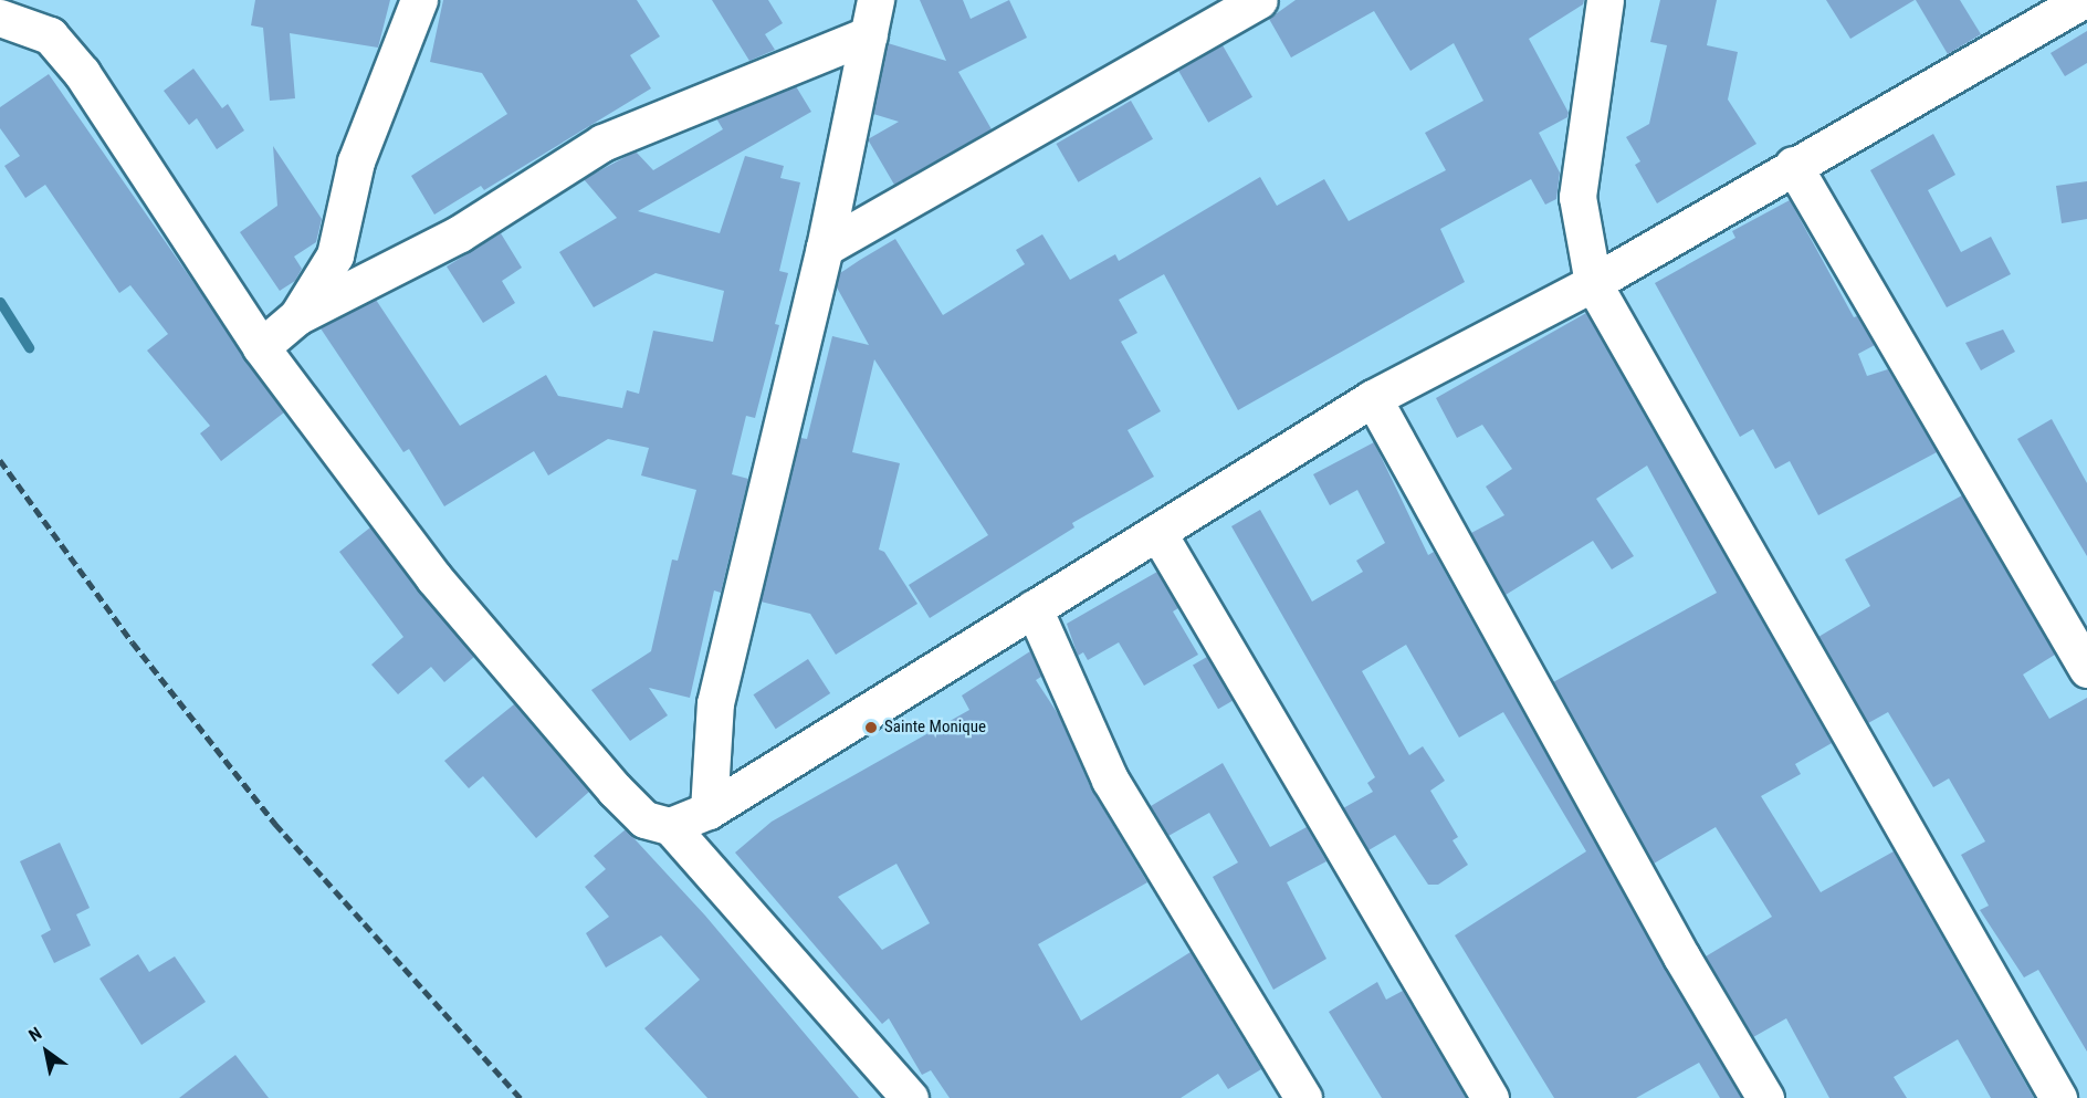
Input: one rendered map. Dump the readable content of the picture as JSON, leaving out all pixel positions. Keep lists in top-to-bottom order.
{
  "places": ["Sainte Monique"],
  "north": "top left"
}
